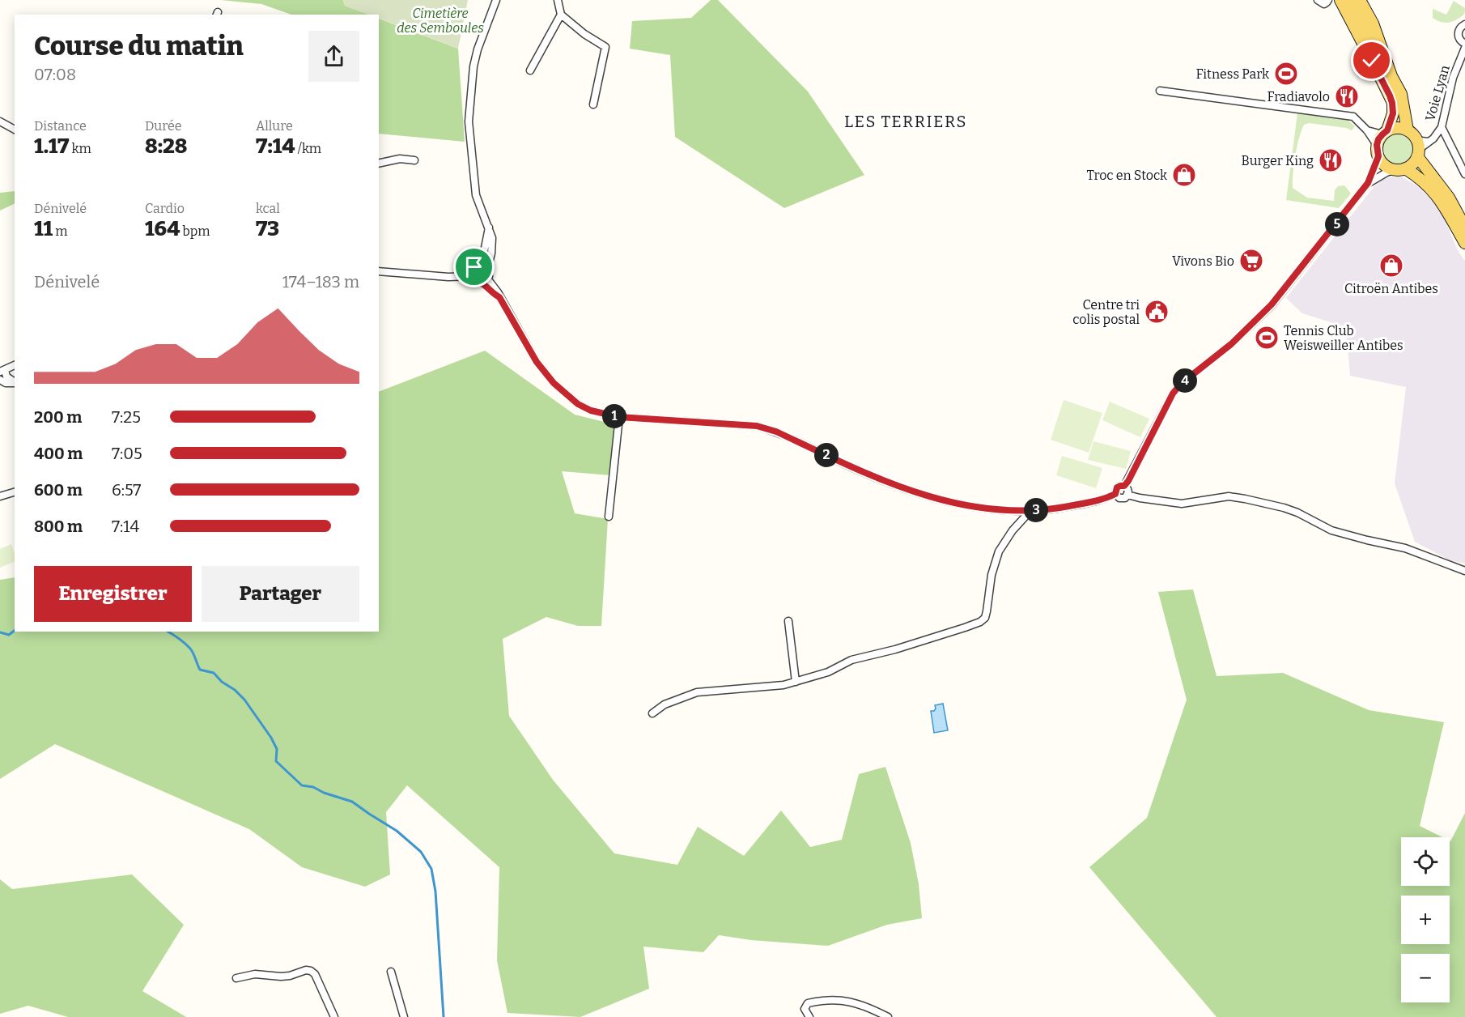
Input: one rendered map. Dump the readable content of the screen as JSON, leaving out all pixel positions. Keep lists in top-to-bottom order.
{
  "streets": {
    "street": ["Voie Lyan"]
  },
  "districts": ["LES TERRIERS"],
  "parks": ["Cimetière des Semboules"],
  "places": {
    "sports": ["Fitness Park", "Tennis Club Weisweiller Antibes"],
    "restaurant": ["Fradiavolo", "Burger King"],
    "shop": ["Troc en Stock", "Citroën Antibes"],
    "supermarket": ["Vivons Bio"],
    "public building": ["Centre tri colis postal"]
  },
  "page": {
    "heading": ["Course du matin", "07:08"],
    "stats": [
      ["Distance", "1.17 km"],
      ["Durée", "8:28"],
      ["Allure", "7:14 /km"],
      ["Dénivelé", "11 m"],
      ["Cardio", "164 bpm"],
      ["kcal", "73"]
    ],
    "pins": [
      "5",
      "4",
      "1",
      "2",
      "3"
    ],
    "chart": ["Dénivelé", "174–183 m"],
    "list": [
      {
        "name": "200 m",
        "note": "7:25"
      },
      {
        "name": "400 m",
        "note": "7:05"
      },
      {
        "name": "600 m",
        "note": "6:57"
      },
      {
        "name": "800 m",
        "note": "7:14"
      }
    ],
    "buttons": ["Enregistrer", "Partager"],
    "map_buttons": ["+", "−"]
  }
}
